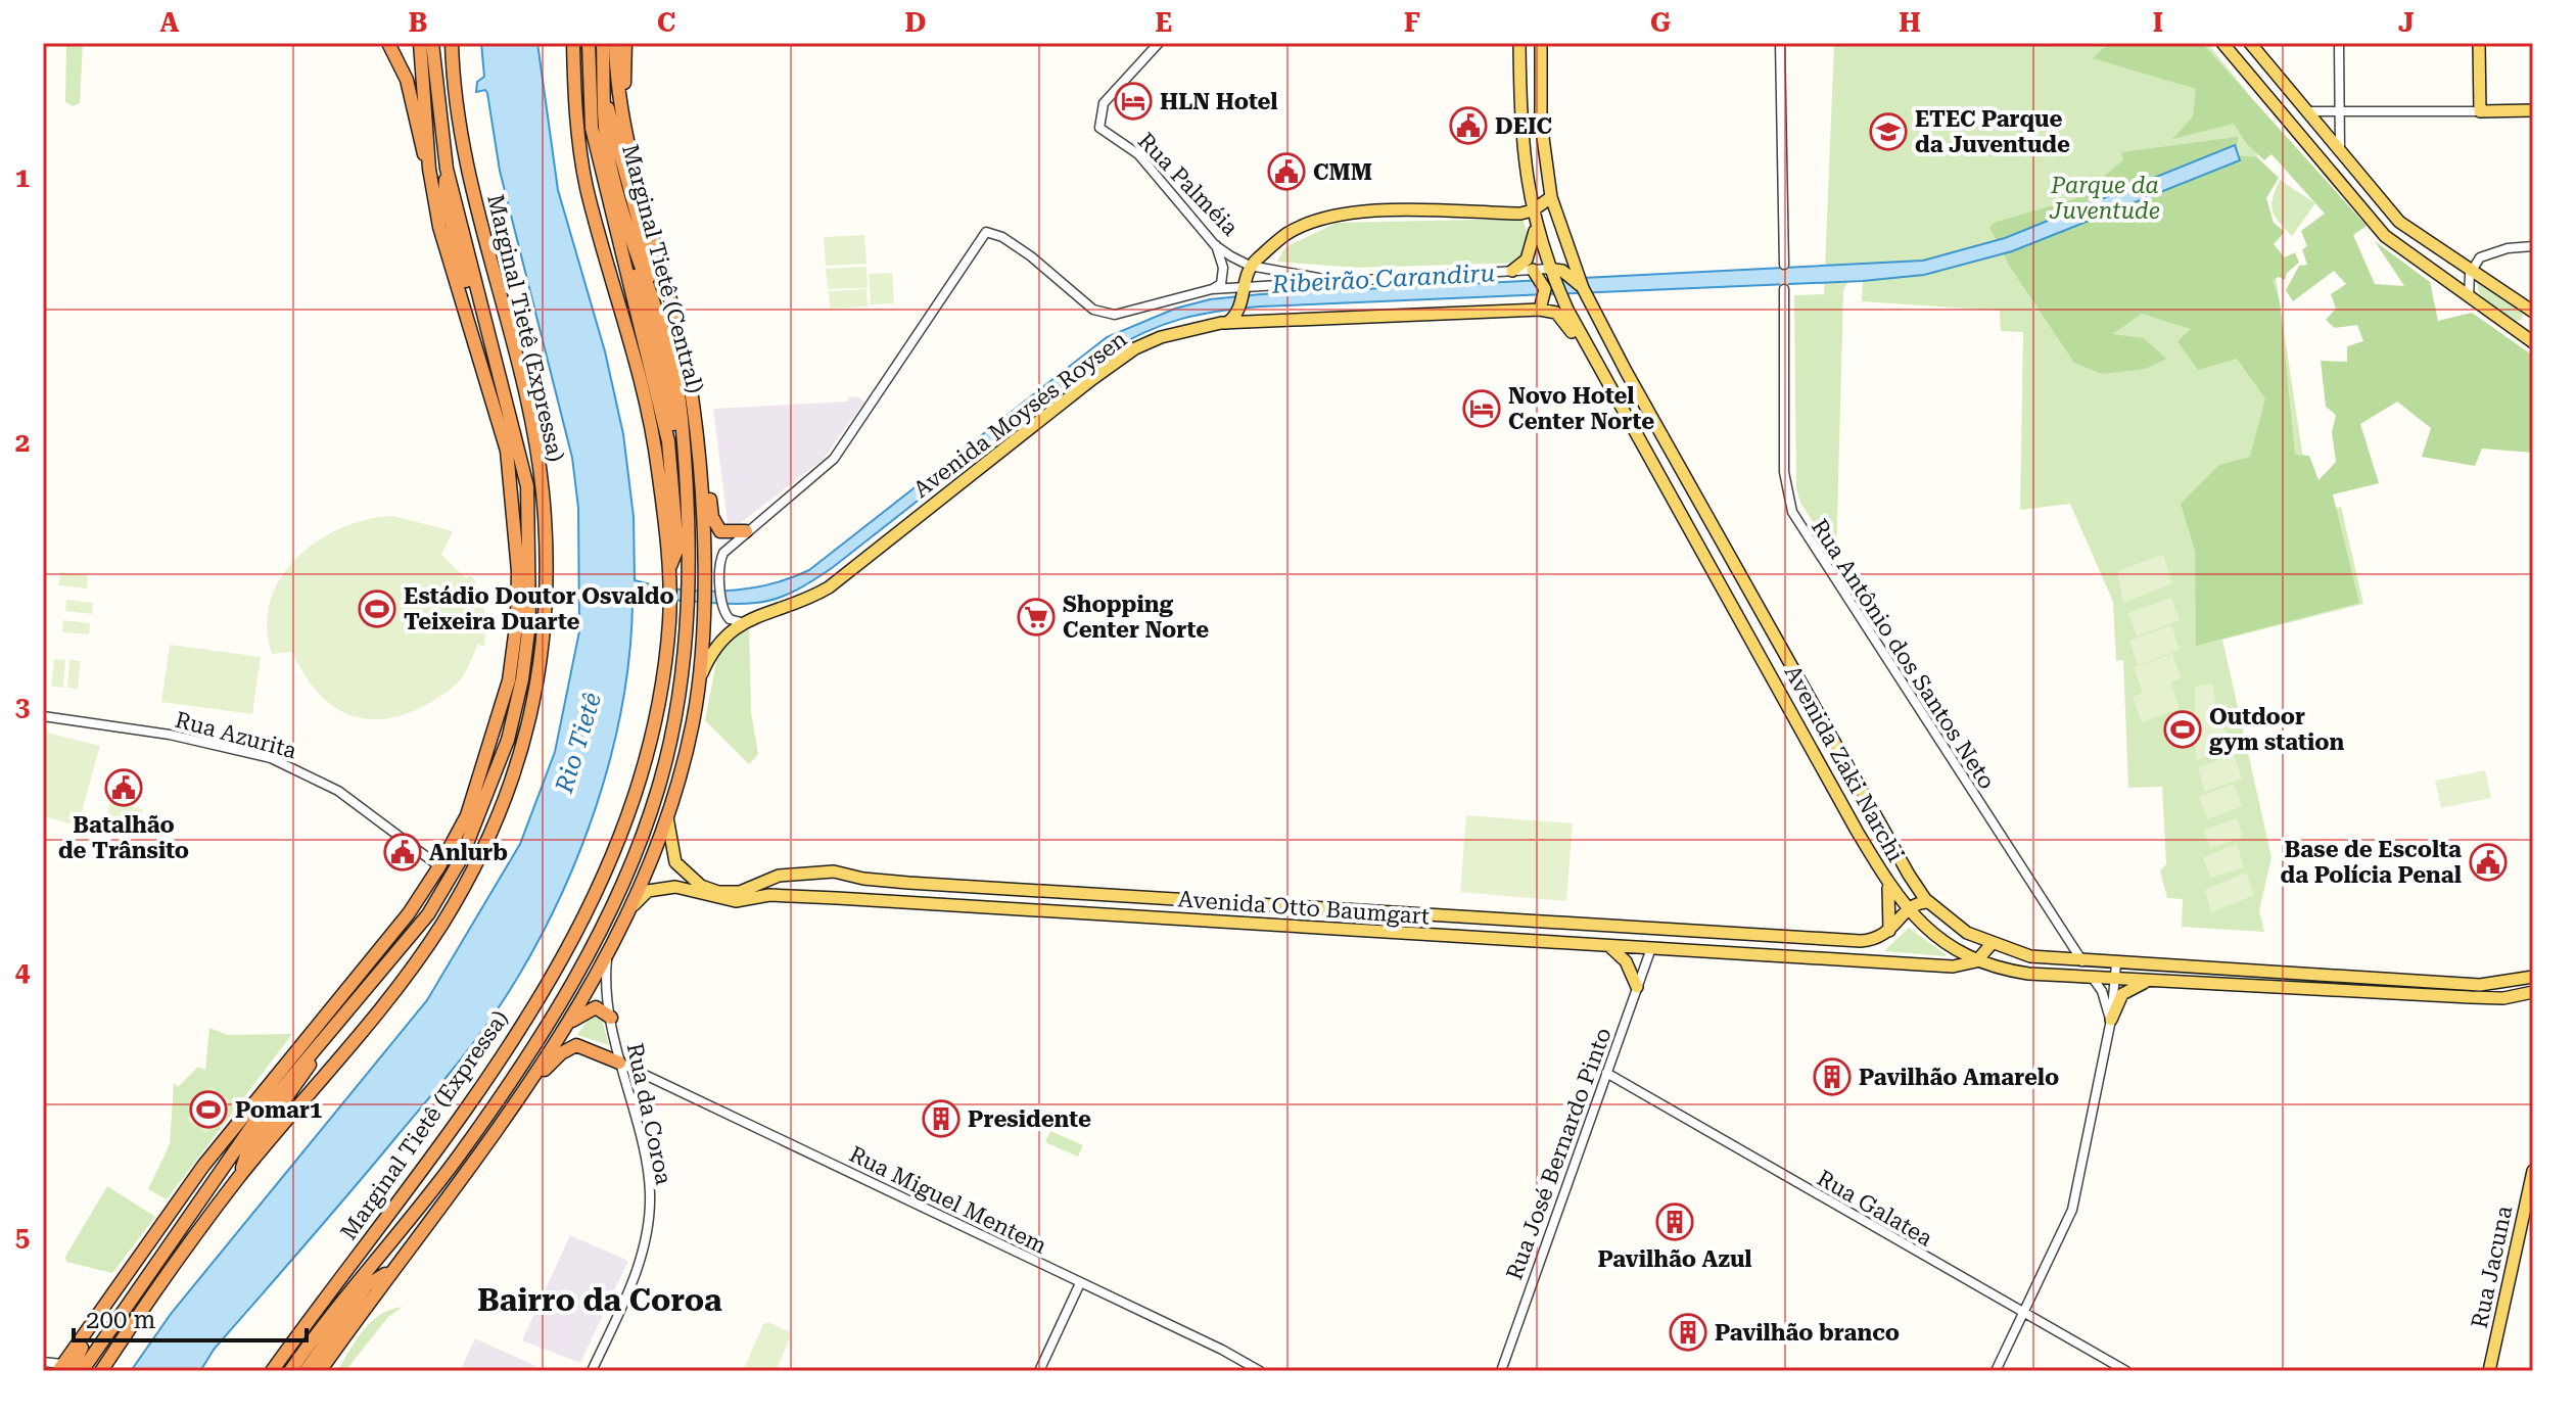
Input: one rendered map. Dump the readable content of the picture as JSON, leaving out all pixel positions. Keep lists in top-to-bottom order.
{
  "streets": {
    "highway": ["Marginal Tietê (Central)", "Marginal Tietê (Expressa)"],
    "main road": [
      "Avenida Moysés Roysen",
      "Avenida Zaki Narchi",
      "Avenida Otto Baumgart",
      "Rua Jacuna"
    ],
    "street": [
      "Rua Palméia",
      "Rua Antônio dos Santos Neto",
      "Rua Azurita",
      "Rua da Coroa",
      "Rua José Bernardo Pinto",
      "Rua Miguel Mentem",
      "Rua Galatea"
    ]
  },
  "crossings": [
    ["Rua Palméia", "Avenida Moysés Roysen"],
    ["Avenida Moysés Roysen", "Avenida Zaki Narchi"],
    ["Rua Antônio dos Santos Neto", "Avenida Zaki Narchi"],
    ["Avenida Zaki Narchi", "Avenida Otto Baumgart"],
    ["Avenida Otto Baumgart", "Rua José Bernardo Pinto"],
    ["Rua da Coroa", "Rua Miguel Mentem"],
    ["Rua José Bernardo Pinto", "Rua Galatea"]
  ],
  "districts": ["Bairro da Coroa"],
  "water": ["Ribeirão Carandiru", "Rio Tietê"],
  "parks": ["Parque da Juventude"],
  "places": {
    "hotel": ["HLN Hotel", "Novo Hotel Center Norte"],
    "public building": [
      "DEIC",
      "CMM",
      "Batalhão de Trânsito",
      "Anlurb",
      "Base de Escolta da Polícia Penal"
    ],
    "school or university": ["ETEC Parque da Juventude"],
    "sports": ["Estádio Doutor Osvaldo Teixeira Duarte", "Outdoor gym station", "Pomar1"],
    "supermarket": ["Shopping Center Norte"],
    "building": [
      "Pavilhão Amarelo",
      "Presidente",
      "Pavilhão Azul",
      "Pavilhão branco"
    ]
  },
  "scale_bar": "200 m",
  "grid": {
    "columns": [
      "A",
      "B",
      "C",
      "D",
      "E",
      "F",
      "G",
      "H",
      "I",
      "J"
    ],
    "rows": [
      "1",
      "2",
      "3",
      "4",
      "5"
    ]
  }
}
